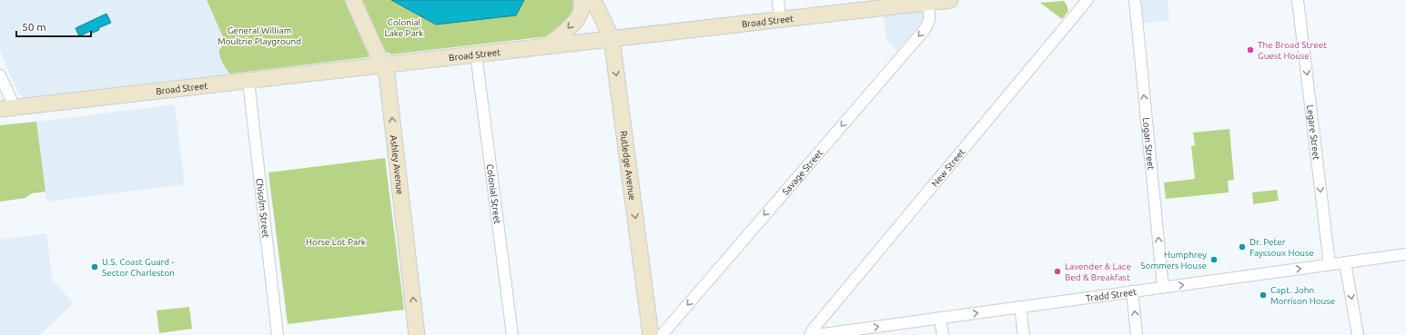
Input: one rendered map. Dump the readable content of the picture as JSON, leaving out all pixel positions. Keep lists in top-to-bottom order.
{
  "streets": {
    "main road": ["Broad Street", "Ashley Avenue", "Rutledge Avenue"],
    "street": [
      "Legare Street",
      "Logan Street",
      "New Street",
      "Savage Street",
      "Colonial Street",
      "Chisolm Street",
      "Tradd Street"
    ]
  },
  "crossings": [
    ["Broad Street", "Ashley Avenue"],
    ["Broad Street", "Rutledge Avenue"],
    ["Broad Street", "Savage Street"],
    ["Broad Street", "Colonial Street"],
    ["Broad Street", "Chisolm Street"],
    ["Legare Street", "Tradd Street"],
    ["Logan Street", "Tradd Street"]
  ],
  "one_way": [
    "Legare Street",
    "Logan Street",
    "Ashley Avenue",
    "Rutledge Avenue",
    "Savage Street",
    "Tradd Street"
  ],
  "parks": ["Colonial Lake Park", "General William Moultrie Playground", "Horse Lot Park"],
  "places": [
    "The Broad Street Guest House",
    "Dr. Peter Fayssoux House",
    "Humphrey Sommers House",
    "U.S. Coast Guard - Sector Charleston",
    "Lavender & Lace Bed & Breakfast",
    "Capt. John Morrison House"
  ],
  "scale_bar": "50 m"
}
